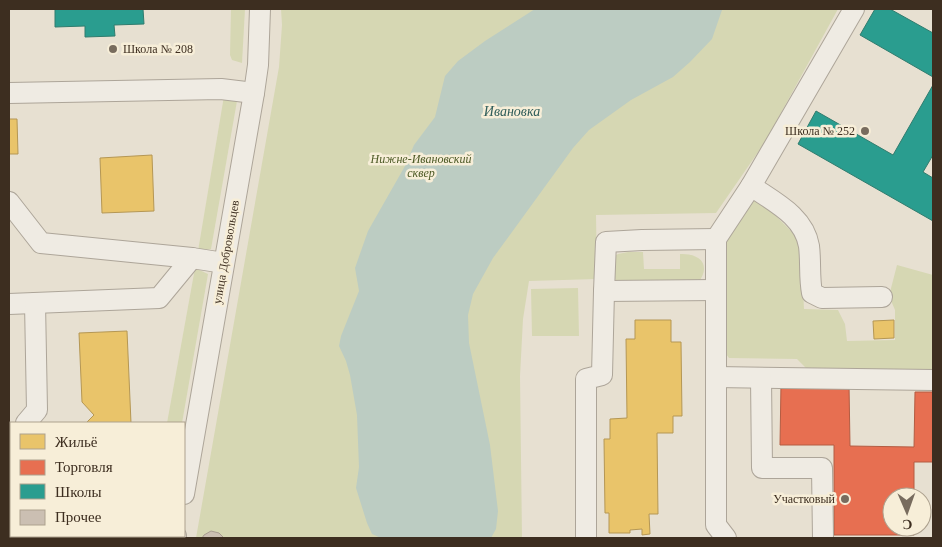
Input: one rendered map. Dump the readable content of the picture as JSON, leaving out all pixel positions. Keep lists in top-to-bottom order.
{
  "streets": {
    "street": ["улица Добровольцев"]
  },
  "water": ["Ивановка"],
  "parks": ["Нижне-Ивановский сквер"],
  "places": ["Школа № 208", "Школа № 252", "Участковый"],
  "legend": [
    "Жильё",
    "Торговля",
    "Школы",
    "Прочее"
  ],
  "north": "bottom"
}
